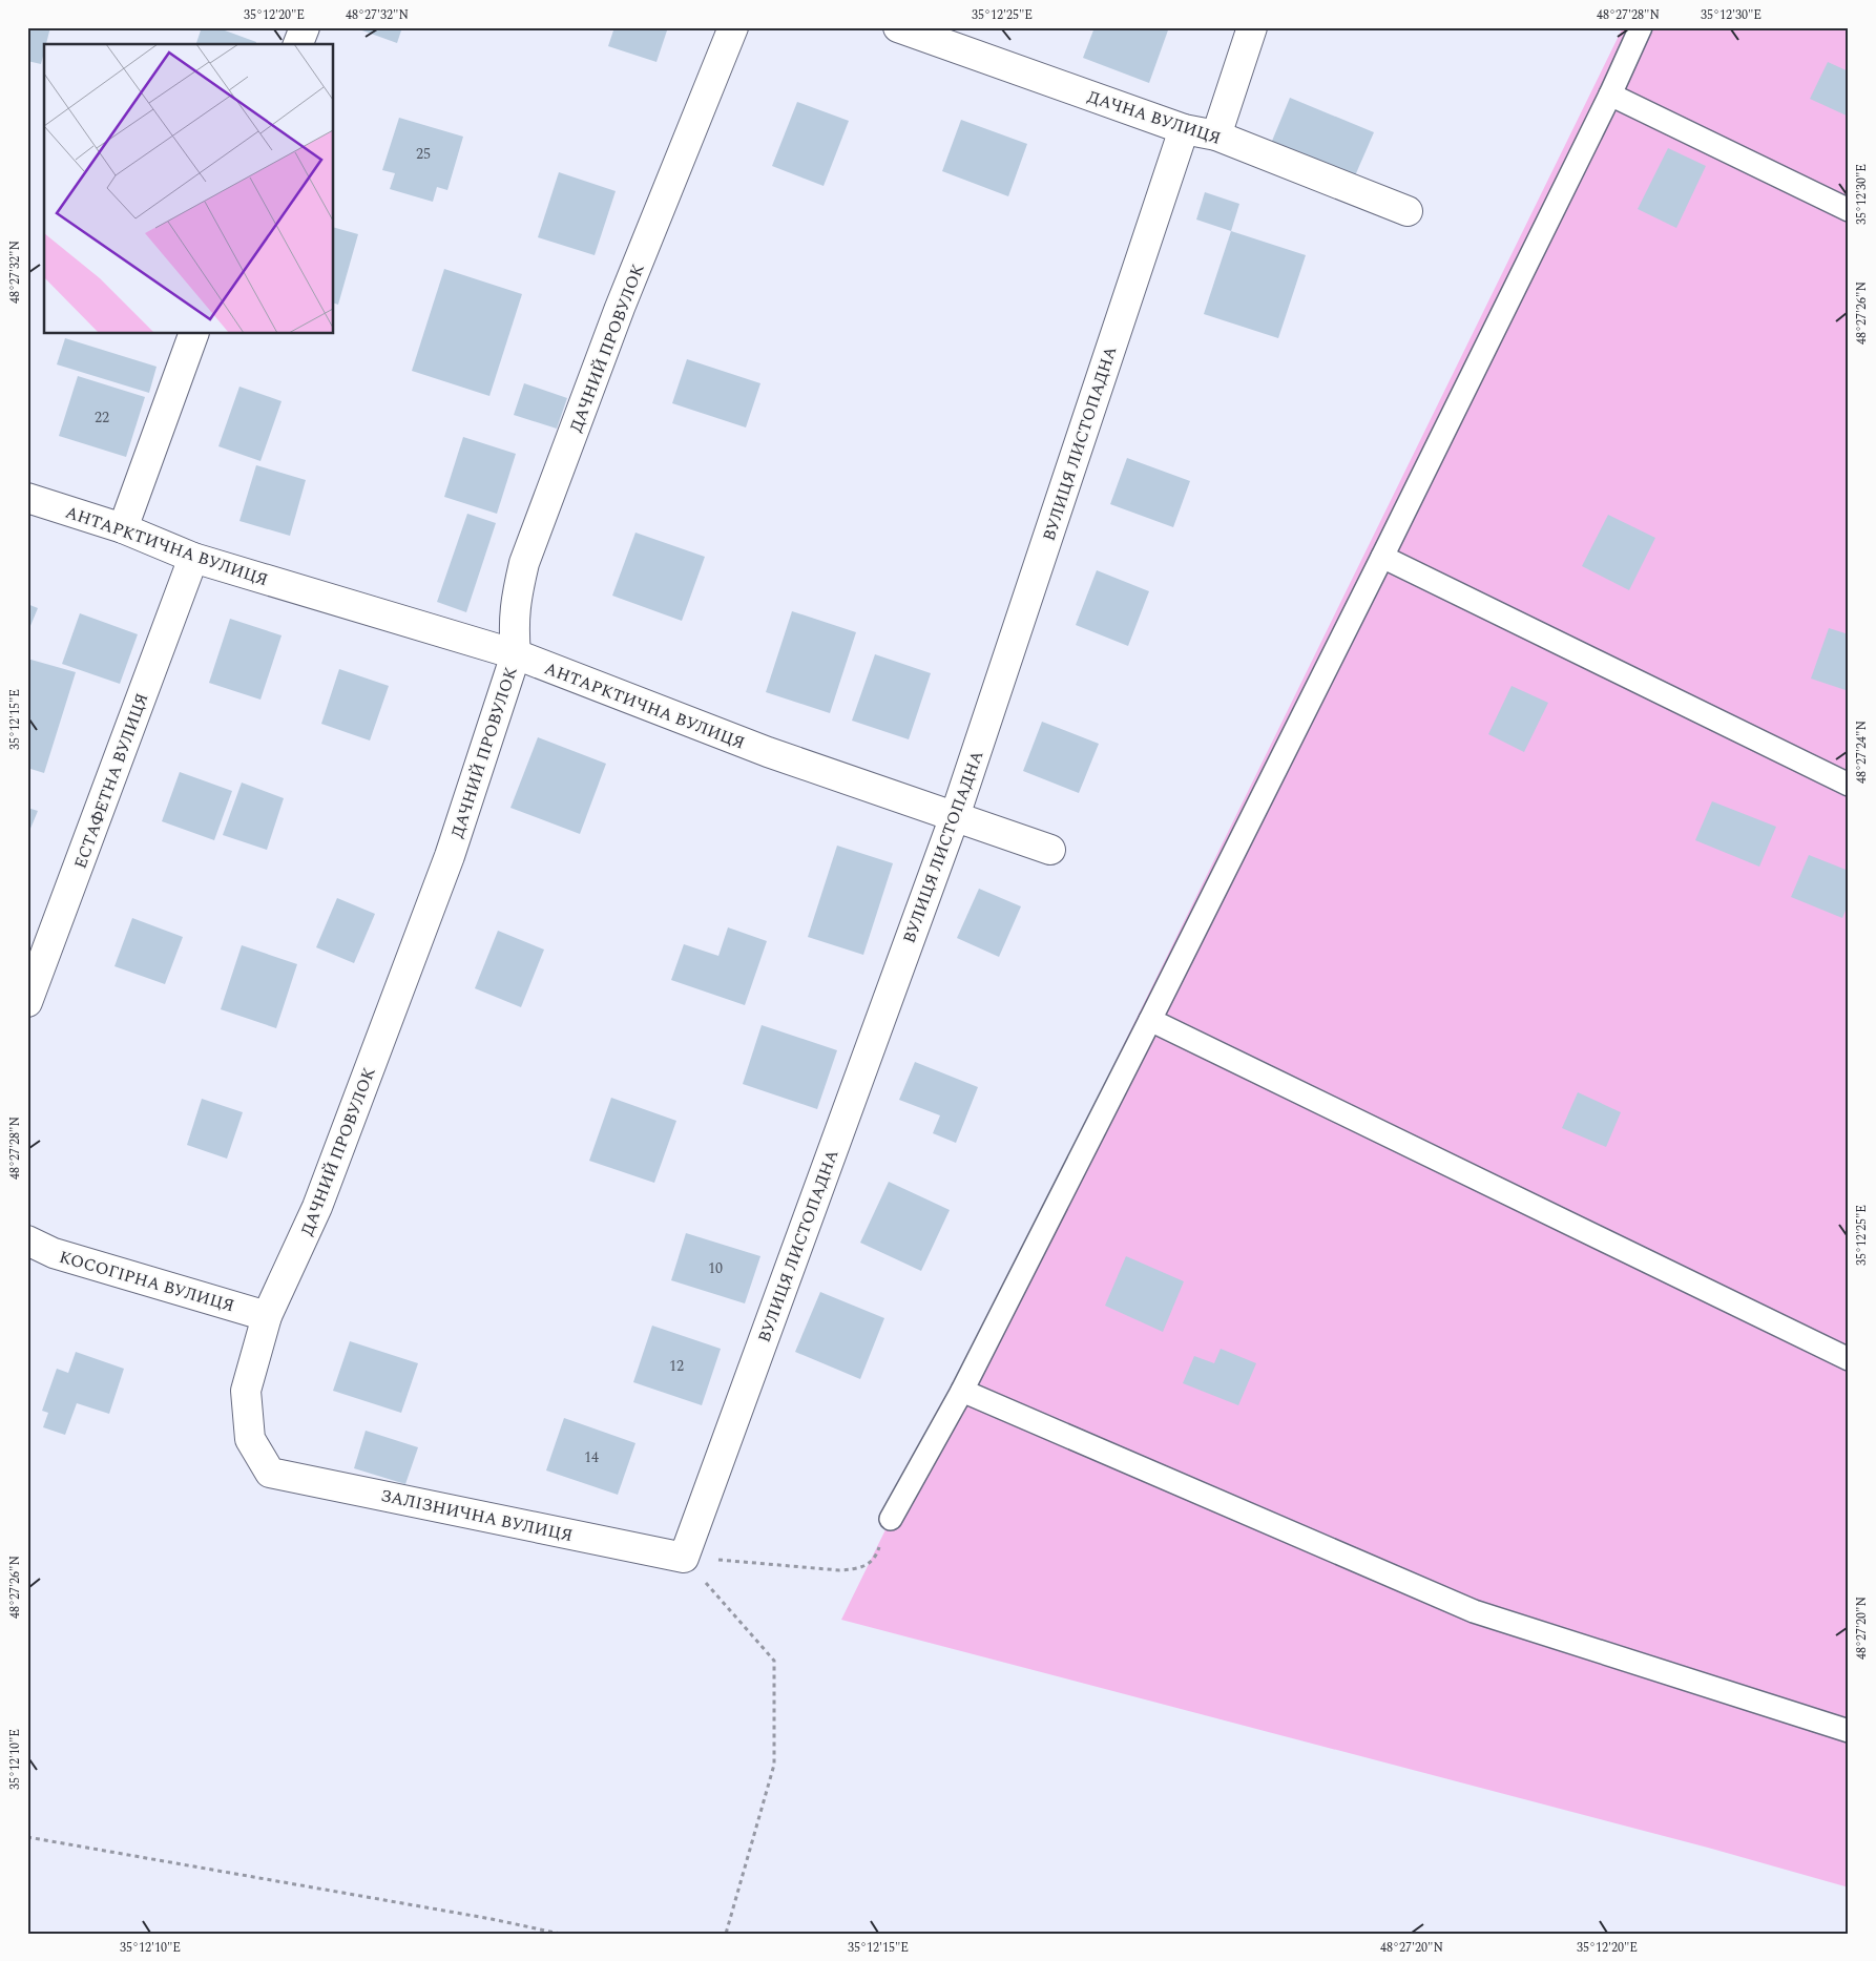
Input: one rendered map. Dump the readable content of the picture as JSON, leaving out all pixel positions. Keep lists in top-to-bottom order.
{
  "streets": {
    "street": [
      "ДАЧНА ВУЛИЦЯ",
      "ДАЧНИЙ ПРОВУЛОК",
      "ВУЛИЦЯ ЛИСТОПАДНА",
      "АНТАРКТИЧНА ВУЛИЦЯ",
      "ЕСТАФЕТНА ВУЛИЦЯ",
      "КОСОГІРНА ВУЛИЦЯ",
      "ЗАЛІЗНИЧНА ВУЛИЦЯ"
    ]
  },
  "crossings": [
    ["ДАЧНА ВУЛИЦЯ", "ВУЛИЦЯ ЛИСТОПАДНА"],
    ["ДАЧНИЙ ПРОВУЛОК", "АНТАРКТИЧНА ВУЛИЦЯ"],
    ["ДАЧНИЙ ПРОВУЛОК", "КОСОГІРНА ВУЛИЦЯ"],
    ["ДАЧНИЙ ПРОВУЛОК", "ЗАЛІЗНИЧНА ВУЛИЦЯ"],
    ["ВУЛИЦЯ ЛИСТОПАДНА", "АНТАРКТИЧНА ВУЛИЦЯ"],
    ["ВУЛИЦЯ ЛИСТОПАДНА", "ЗАЛІЗНИЧНА ВУЛИЦЯ"],
    ["АНТАРКТИЧНА ВУЛИЦЯ", "ЕСТАФЕТНА ВУЛИЦЯ"]
  ],
  "house_numbers": [
    "25",
    "22",
    "10",
    "12",
    "14"
  ],
  "coordinates": [
    "35°12'20\"E",
    "48°27'32\"N",
    "35°12'25\"E",
    "48°27'28\"N",
    "35°12'30\"E",
    "48°27'26\"N",
    "35°12'15\"E",
    "48°27'24\"N",
    "48°27'20\"N",
    "35°12'10\"E"
  ]
}
